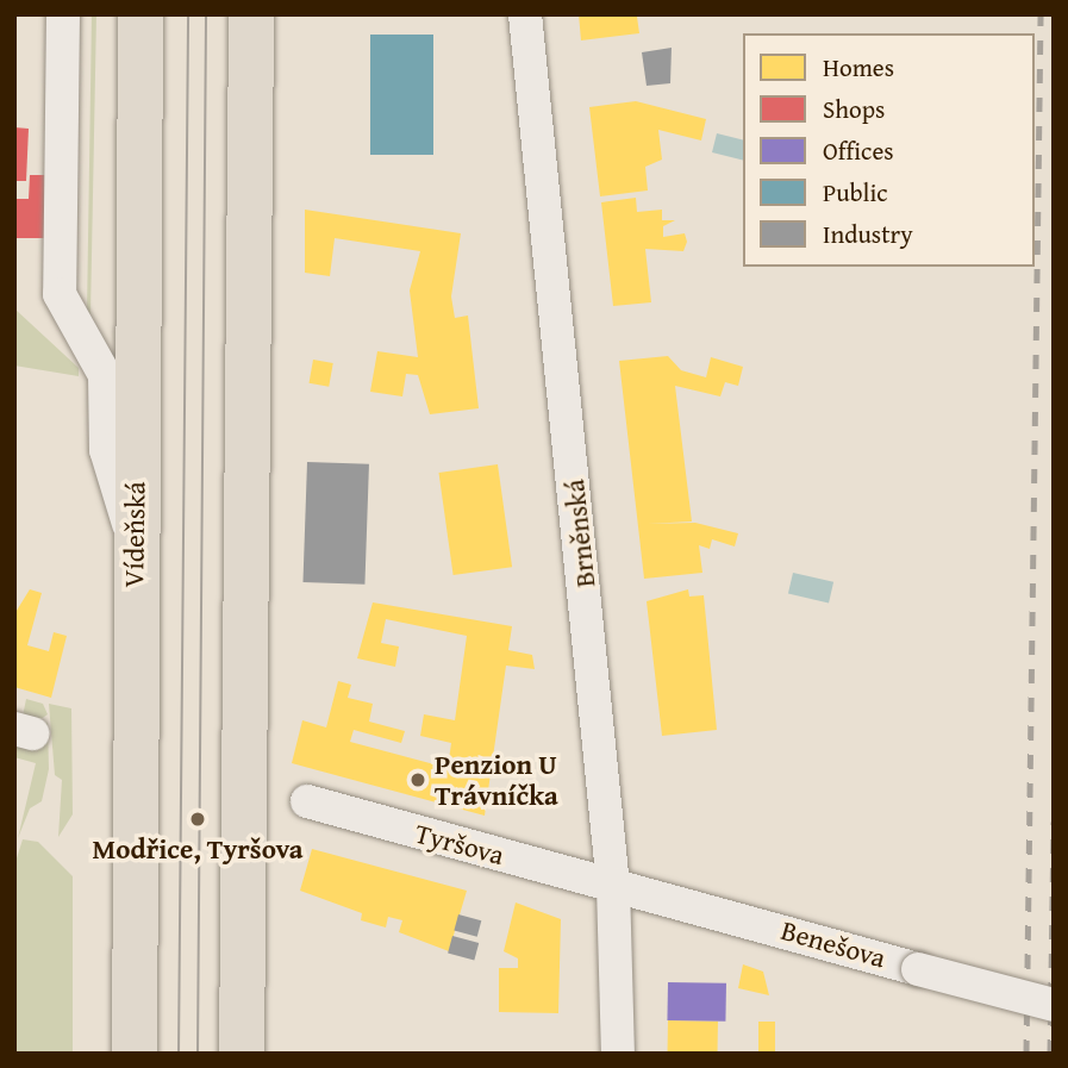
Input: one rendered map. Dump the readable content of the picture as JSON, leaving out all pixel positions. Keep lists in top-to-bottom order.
{
  "streets": {
    "highway": ["Vídeňská"],
    "street": ["Brněnská", "Tyršova", "Benešova"]
  },
  "crossings": [
    ["Brněnská", "Tyršova"],
    ["Brněnská", "Benešova"],
    ["Tyršova", "Benešova"]
  ],
  "places": ["Penzion U Trávníčka", "Modřice, Tyršova"],
  "legend": [
    "Homes",
    "Shops",
    "Offices",
    "Public",
    "Industry"
  ]
}
